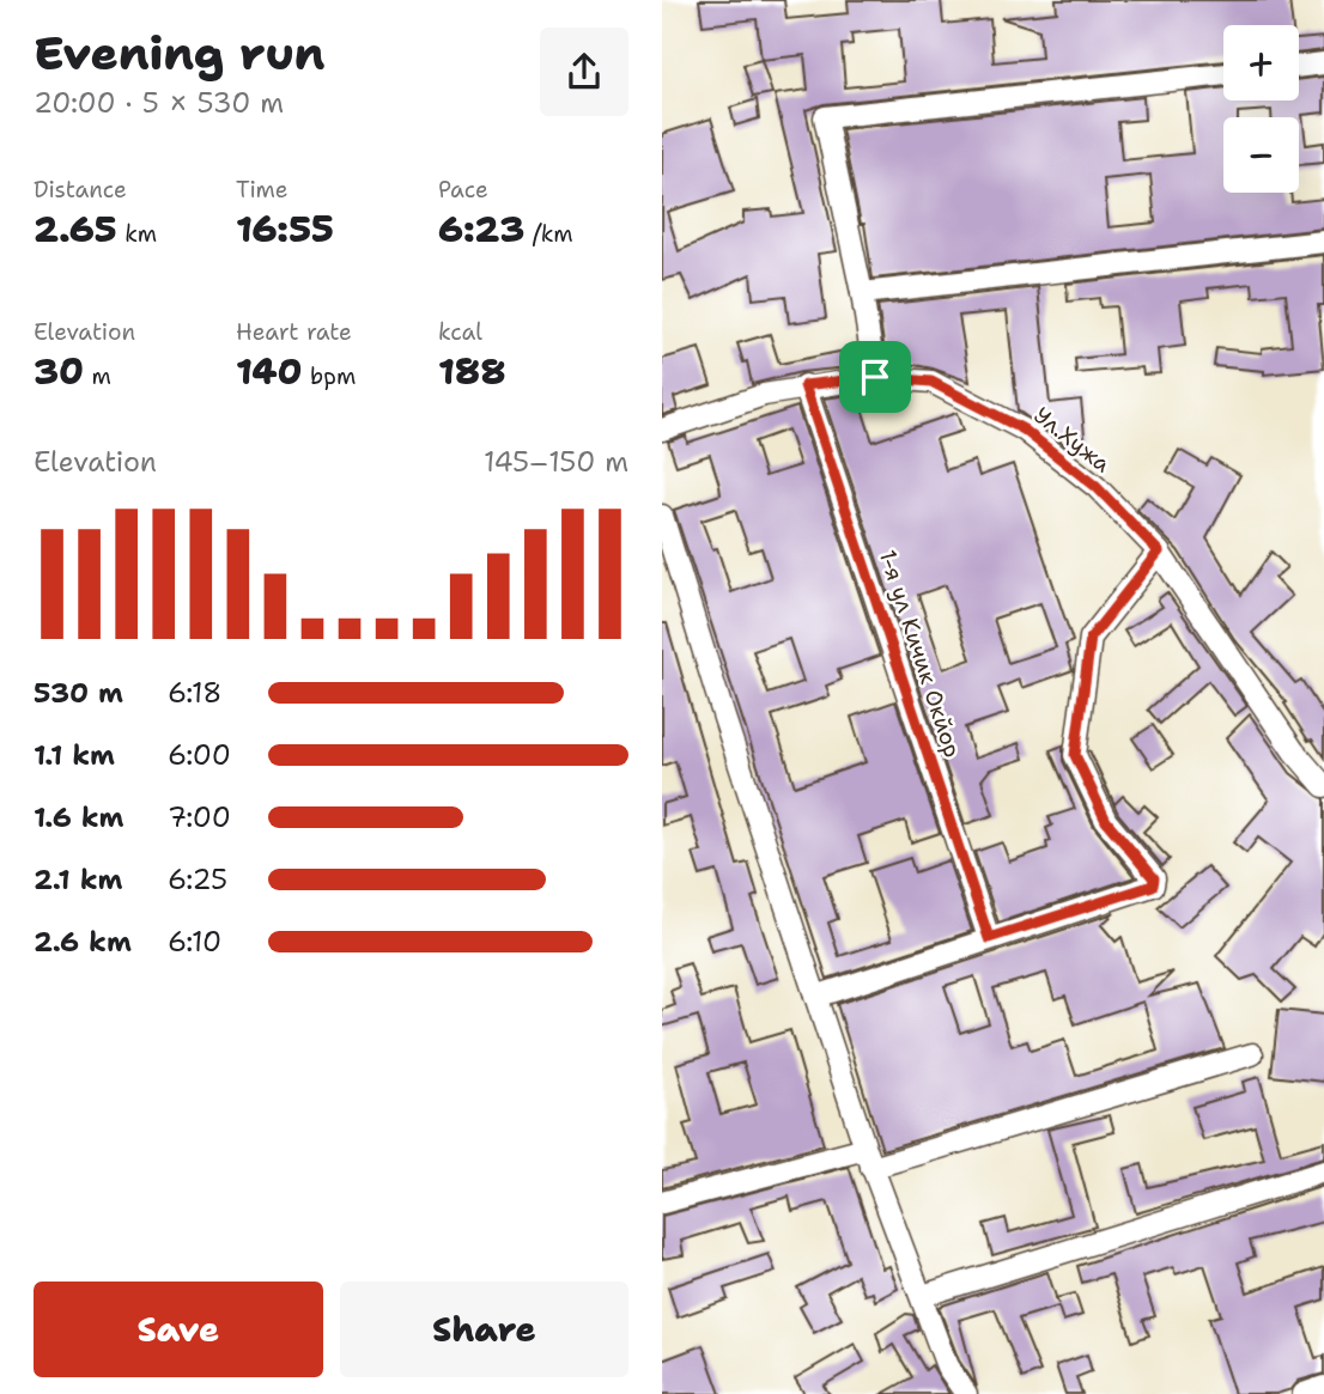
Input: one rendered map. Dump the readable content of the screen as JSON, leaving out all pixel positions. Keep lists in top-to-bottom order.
{
  "streets": {
    "street": ["Ул.Хужа", "1-я ул Кичик Окйор"]
  },
  "crossings": [
    ["Ул.Хужа", "1-я ул Кичик Окйор"]
  ],
  "page": {
    "heading": ["Evening run", "20:00 · 5 × 530 m"],
    "map_buttons": ["+", "−"],
    "stats": [
      ["Distance", "2.65 km"],
      ["Time", "16:55"],
      ["Pace", "6:23 /km"],
      ["Elevation", "30 m"],
      ["Heart rate", "140 bpm"],
      ["kcal", "188"]
    ],
    "chart": ["Elevation", "145–150 m"],
    "list": [
      {
        "name": "530 m",
        "note": "6:18"
      },
      {
        "name": "1.1 km",
        "note": "6:00"
      },
      {
        "name": "1.6 km",
        "note": "7:00"
      },
      {
        "name": "2.1 km",
        "note": "6:25"
      },
      {
        "name": "2.6 km",
        "note": "6:10"
      }
    ],
    "buttons": ["Save", "Share"]
  }
}
